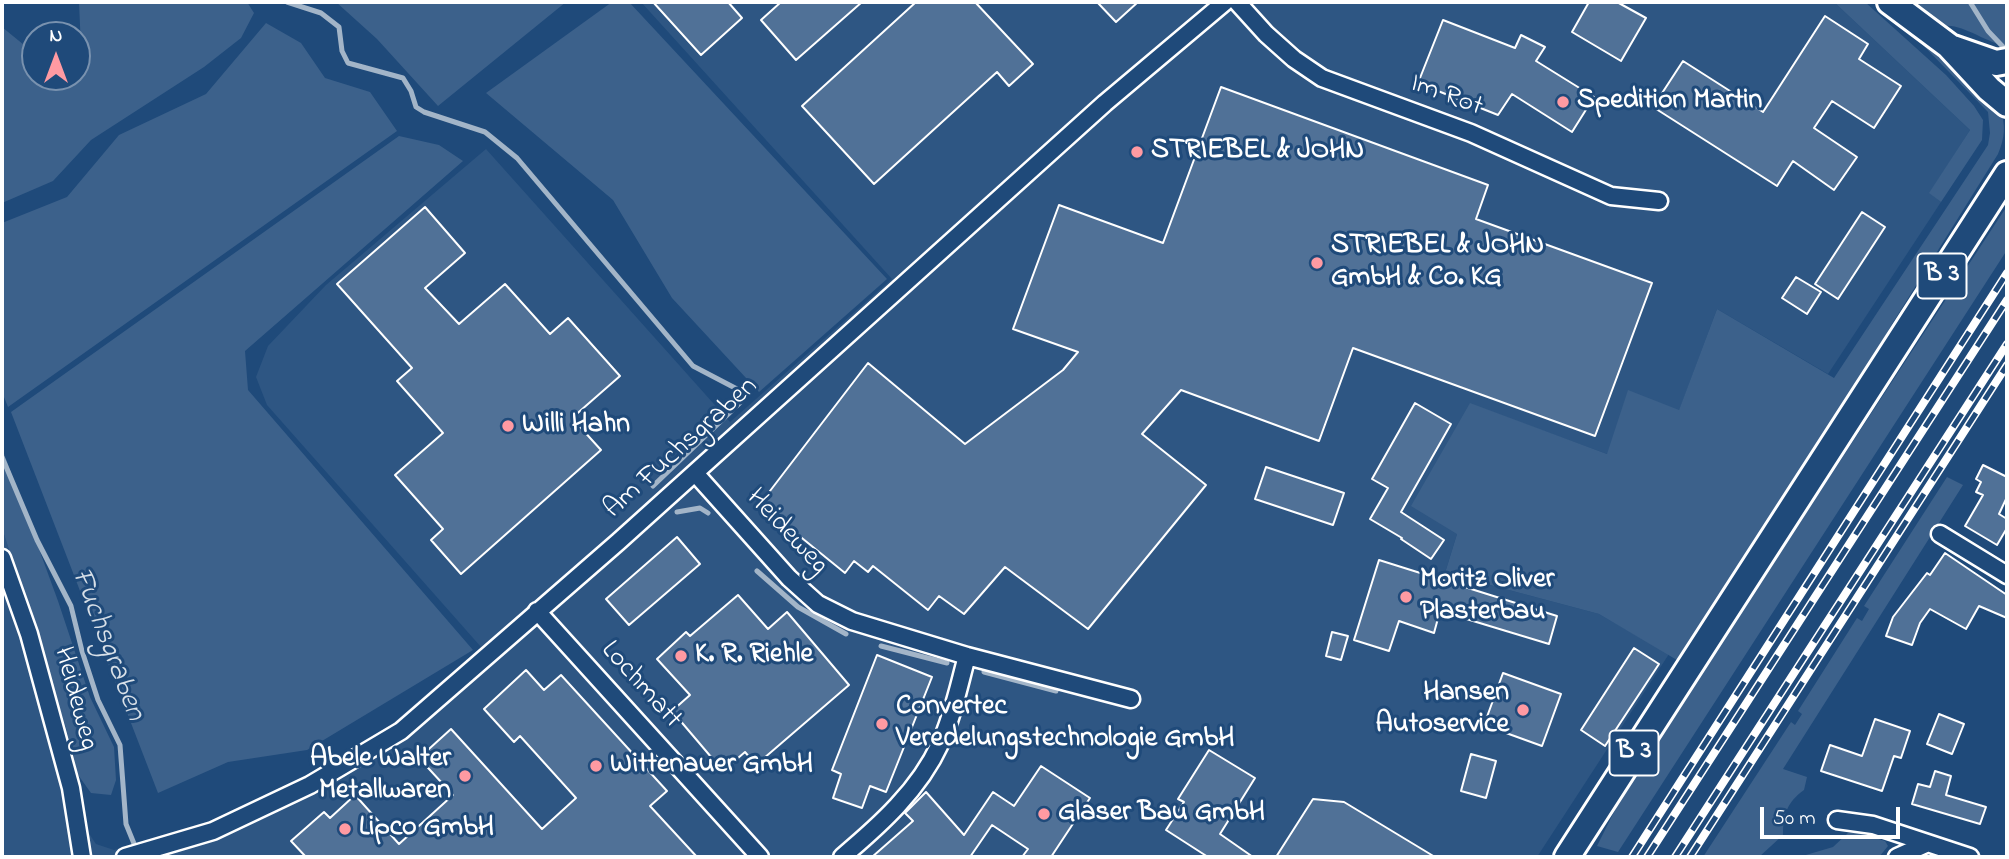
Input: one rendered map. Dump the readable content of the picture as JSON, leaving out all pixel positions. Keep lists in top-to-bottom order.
{
  "streets": {
    "main road": ["B 3"],
    "street": [
      "Im Rot",
      "Am Fuchsgraben",
      "Heideweg",
      "Lochmatt"
    ]
  },
  "crossings": [
    ["Am Fuchsgraben", "Heideweg"],
    ["Am Fuchsgraben", "Lochmatt"]
  ],
  "water": ["Fuchsgraben"],
  "places": [
    "Spedition Martin",
    "STRIEBEL & JOHN",
    "STRIEBEL & JOHN GmbH & Co. KG",
    "Willi Hahn",
    "Moritz Oliver Plasterbau",
    "K. R. Riehle",
    "Hansen Autoservice",
    "Convertec Veredelungstechnologie GmbH",
    "Wittenauer GmbH",
    "Abele Walter Metallwaren",
    "Glaser Bau GmbH",
    "Lipco GmbH"
  ],
  "scale_bar": "50 m",
  "north": "top"
}
